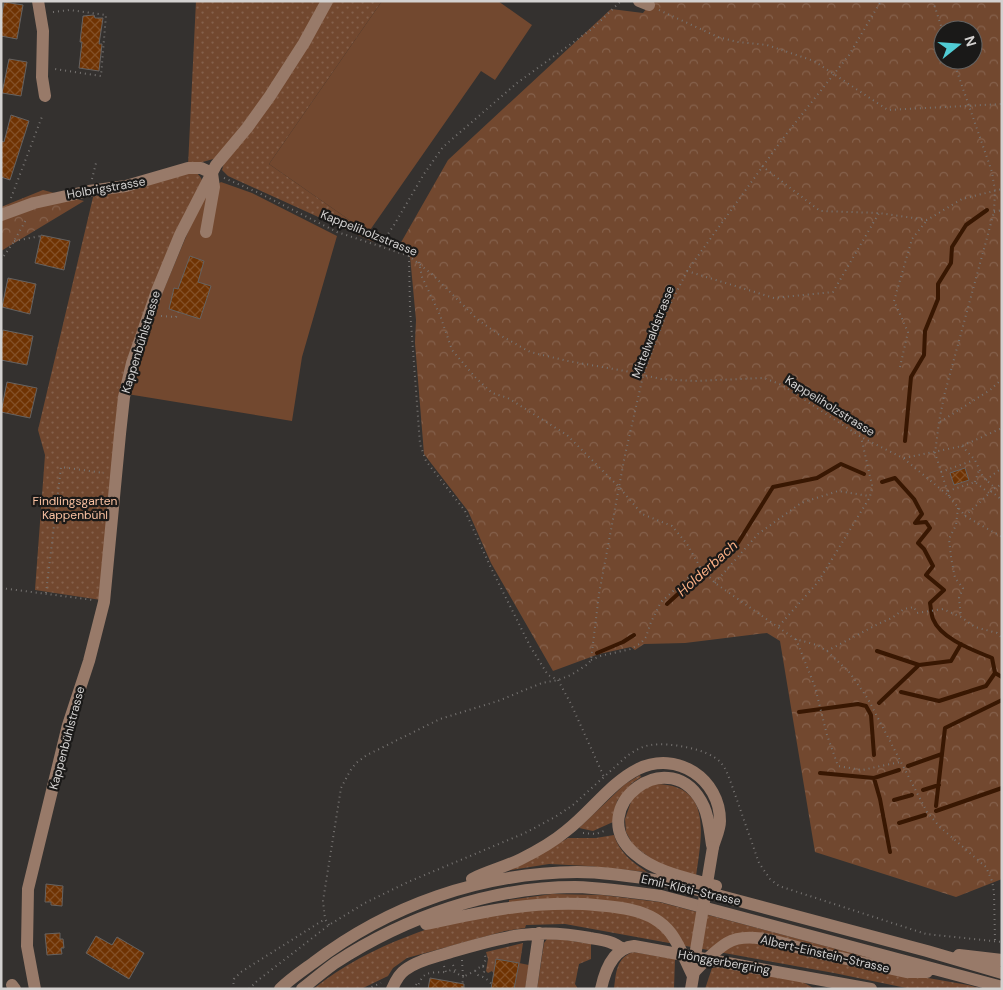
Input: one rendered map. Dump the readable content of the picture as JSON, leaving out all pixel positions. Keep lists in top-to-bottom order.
{
  "streets": {
    "street": [
      "Holbrigstrasse",
      "Kappenbühlstrasse",
      "Emil-Klöti-Strasse",
      "Albert-Einstein-Strasse",
      "Hönggerbergring"
    ],
    "path": ["Kappeliholzstrasse", "Mittelwaldstrasse"]
  },
  "crossings": [
    ["Holbrigstrasse", "Kappeliholzstrasse"],
    ["Holbrigstrasse", "Kappenbühlstrasse"],
    ["Kappeliholzstrasse", "Mittelwaldstrasse"],
    ["Kappeliholzstrasse", "Kappenbühlstrasse"],
    ["Emil-Klöti-Strasse", "Albert-Einstein-Strasse"]
  ],
  "water": ["Holderbach"],
  "parks": ["Findlingsgarten Kappenbühl"],
  "north": "right"
}
